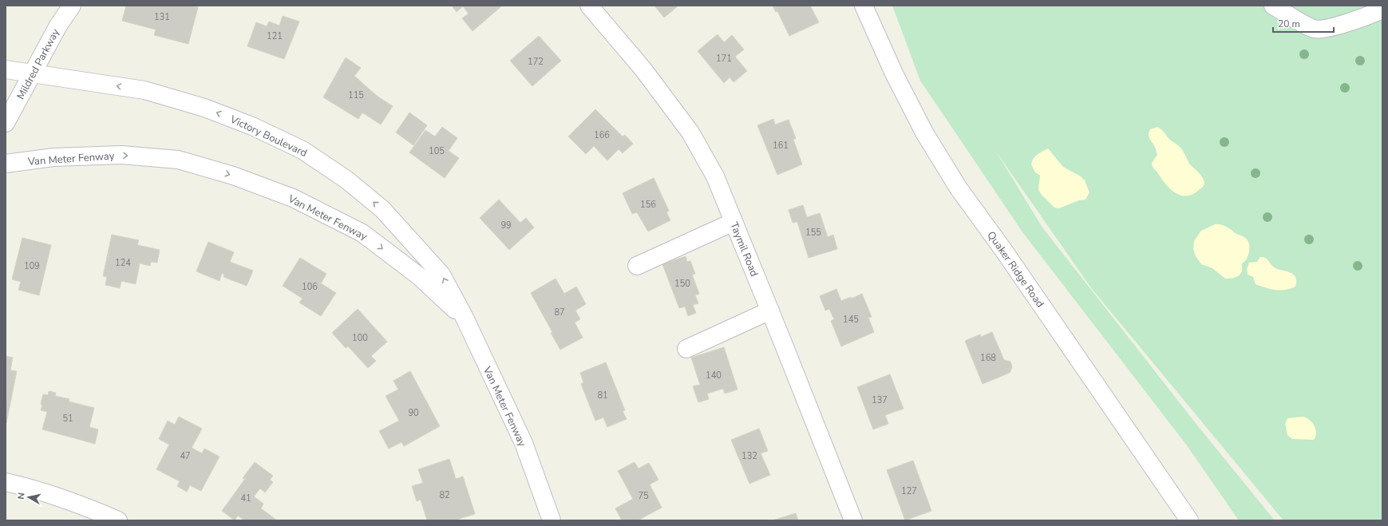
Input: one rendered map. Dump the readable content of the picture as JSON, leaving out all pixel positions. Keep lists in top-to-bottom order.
{
  "streets": {
    "street": [
      "Mildred Parkway",
      "Victory Boulevard",
      "Van Meter Fenway",
      "Taymil Road",
      "Quaker Ridge Road"
    ]
  },
  "crossings": [
    ["Mildred Parkway", "Victory Boulevard"],
    ["Victory Boulevard", "Van Meter Fenway"]
  ],
  "one_way": ["Victory Boulevard", "Van Meter Fenway"],
  "house_numbers": [
    "131",
    "121",
    "171",
    "172",
    "115",
    "166",
    "161",
    "105",
    "156",
    "99",
    "155",
    "124",
    "109",
    "150",
    "106",
    "87",
    "145",
    "100",
    "168",
    "140",
    "81",
    "137",
    "90",
    "51",
    "47",
    "132",
    "127",
    "82",
    "75",
    "41"
  ],
  "scale_bar": "20 m",
  "north": "left"
}
